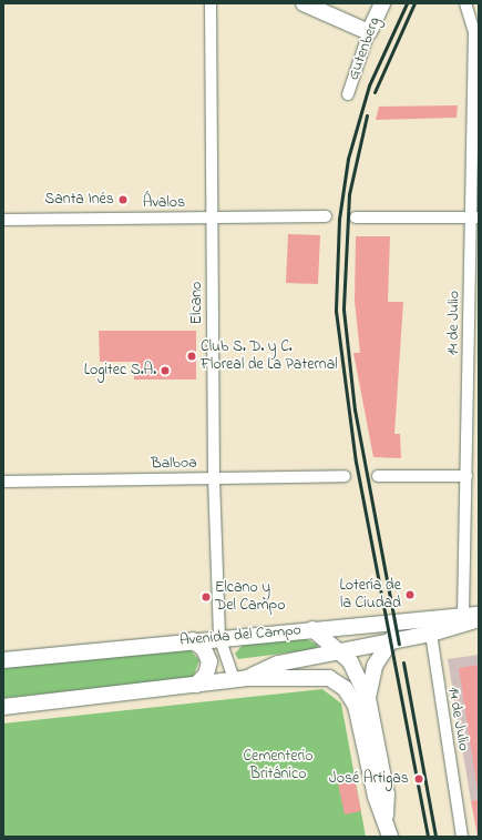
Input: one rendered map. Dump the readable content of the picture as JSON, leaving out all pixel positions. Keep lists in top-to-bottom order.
{
  "streets": {
    "main road": ["Gutenberg", "Avenida del Campo"],
    "street": [
      "Ávalos",
      "Elcano",
      "14 de Julio",
      "Balboa"
    ]
  },
  "crossings": [
    ["Ávalos", "Elcano"],
    ["Elcano", "Balboa"],
    ["Elcano", "Avenida del Campo"],
    ["14 de Julio", "Avenida del Campo"]
  ],
  "parks": ["Cementerio Británico"],
  "places": [
    "Santa Inés",
    "Club S. D. y C. Floreal de La Paternal",
    "Logitec S.A.",
    "Lotería de la Ciudad",
    "Elcano y Del Campo",
    "José Artigas"
  ]
}
